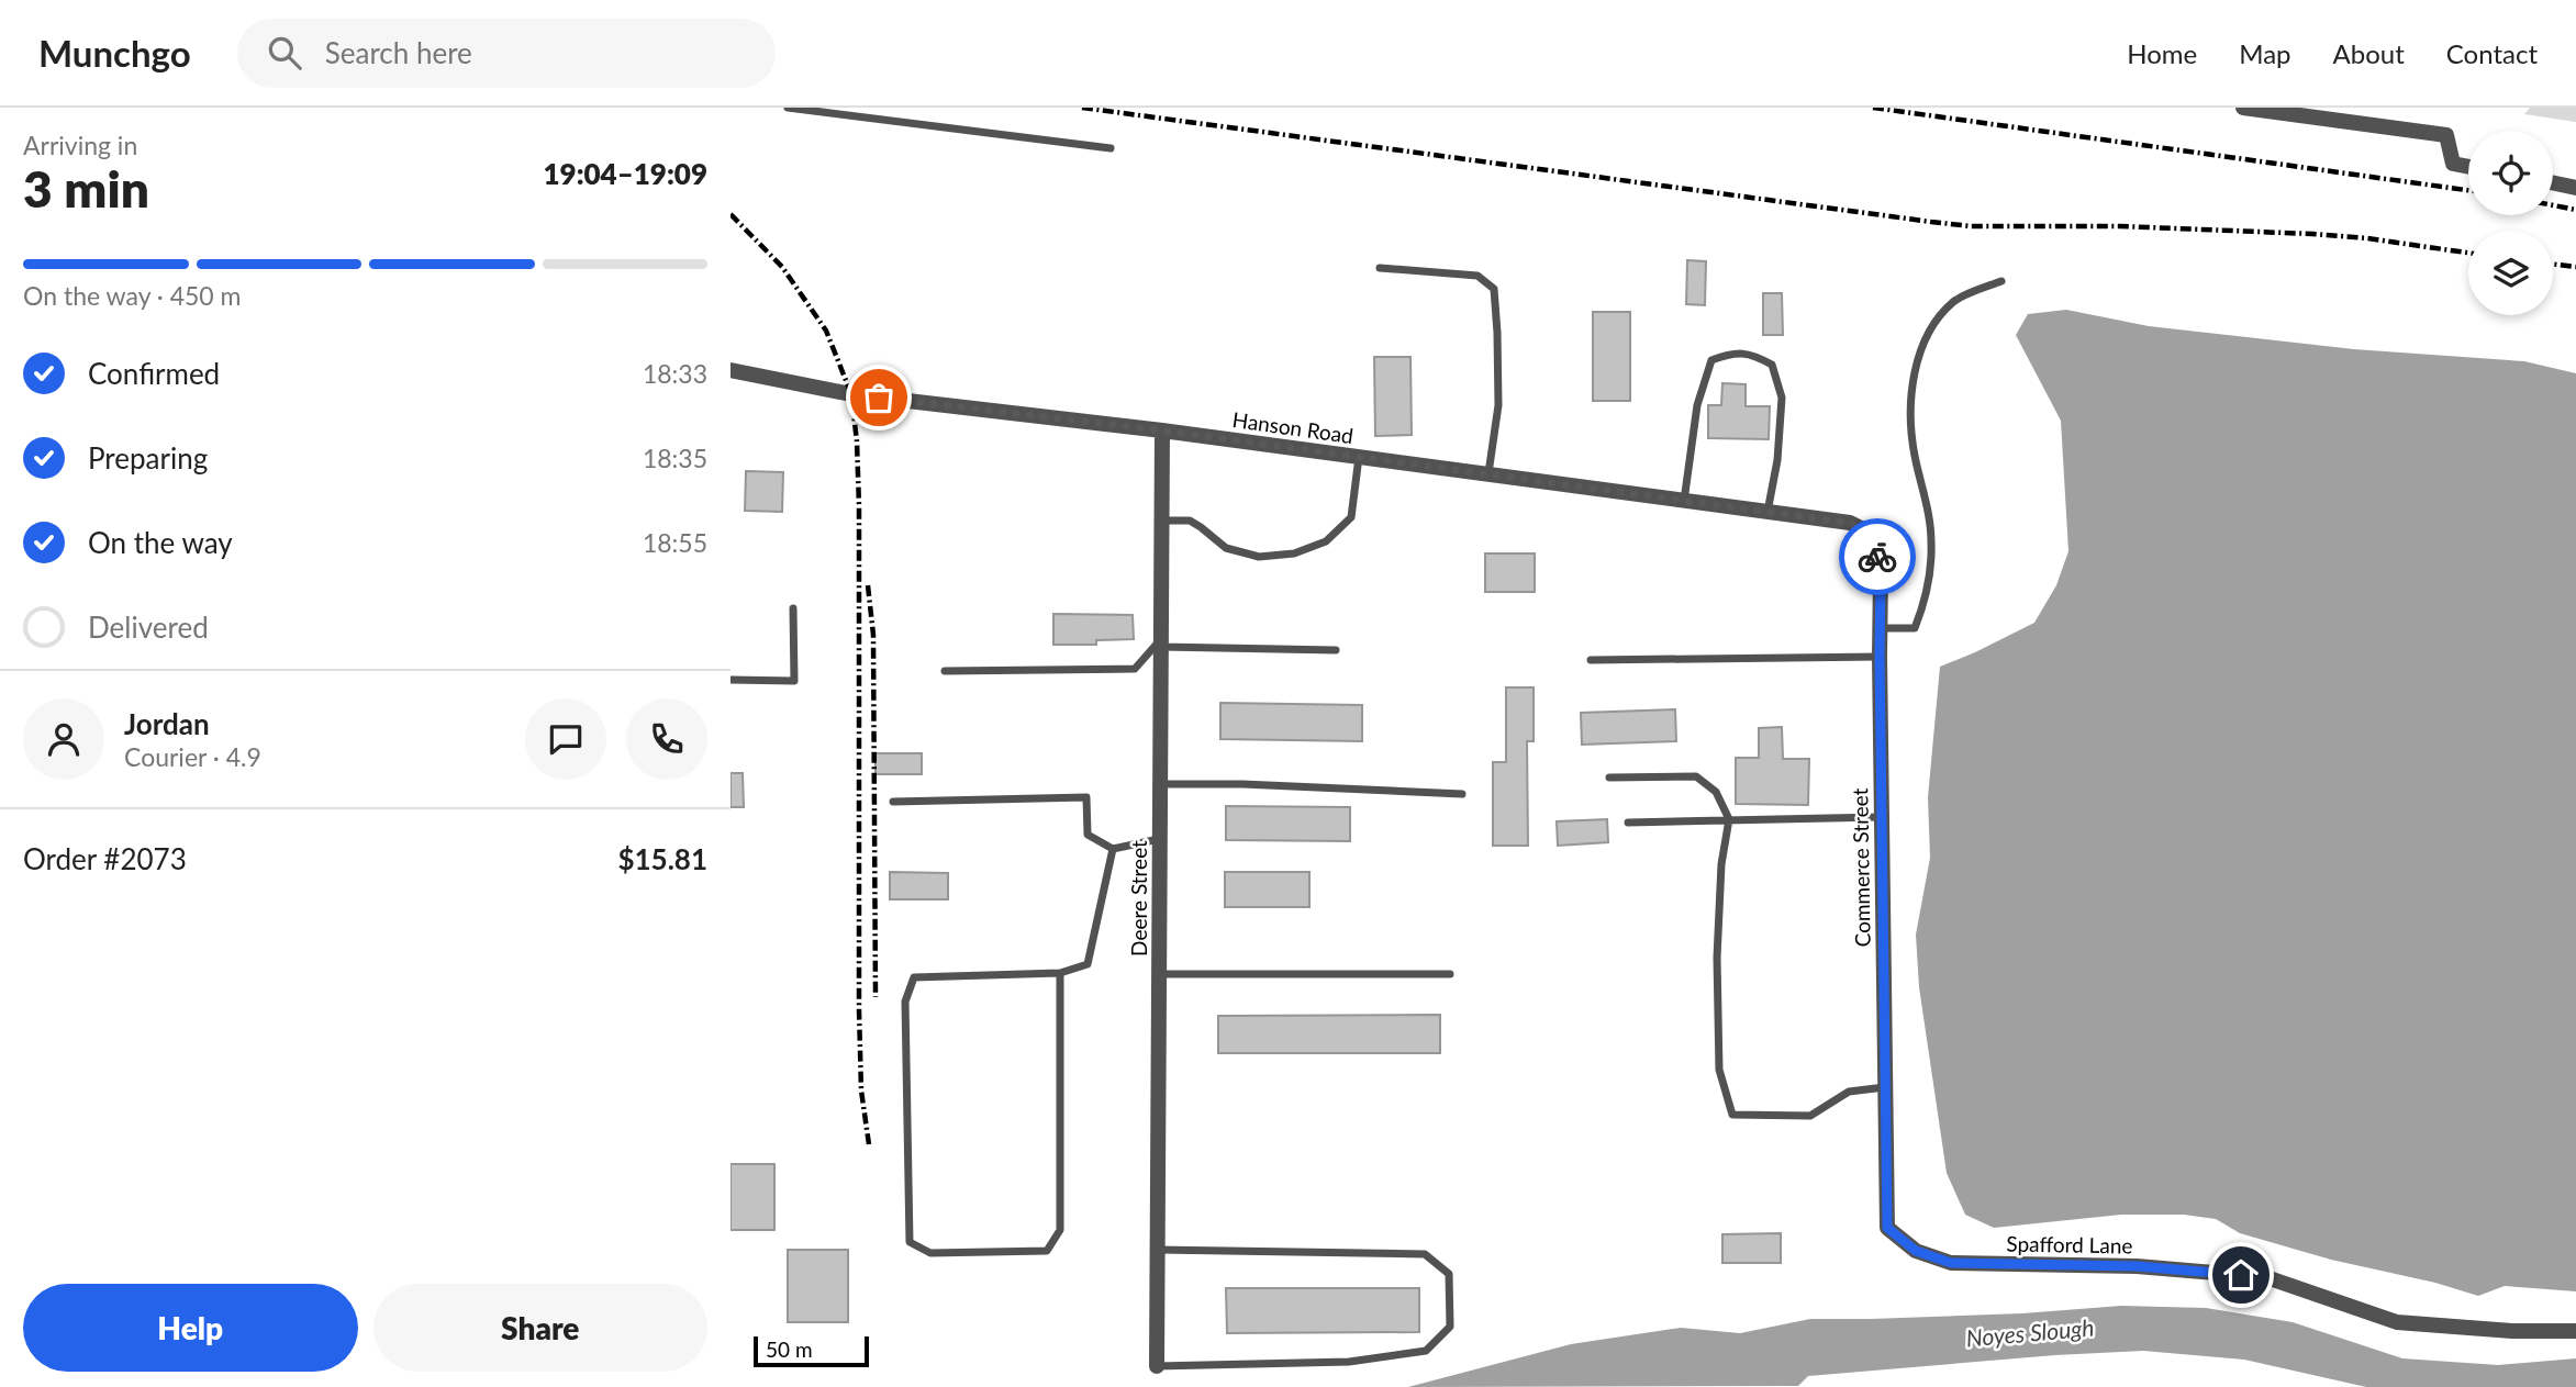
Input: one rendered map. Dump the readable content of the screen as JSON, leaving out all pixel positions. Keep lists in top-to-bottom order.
{
  "streets": {
    "street": [
      "Hanson Road",
      "Commerce Street",
      "Deere Street",
      "Spafford Lane"
    ]
  },
  "crossings": [
    ["Hanson Road", "Commerce Street"],
    ["Hanson Road", "Deere Street"],
    ["Commerce Street", "Spafford Lane"]
  ],
  "water": ["Noyes Slough"],
  "scale_bar": "50 m",
  "page": {
    "header": "Munchgo",
    "search": "Search here",
    "nav": [
      "Home",
      "Map",
      "About",
      "Contact"
    ],
    "heading": ["3 min", "Arriving in", "19:04–19:09"],
    "panel": [
      "Jordan",
      "Courier · 4.9",
      "Order #2073",
      "$15.81"
    ],
    "bar": "On the way · 450 m",
    "list": [
      ["Confirmed", "18:33"],
      ["Preparing", "18:35"],
      ["On the way", "18:55"],
      "Delivered"
    ],
    "buttons": ["Help", "Share"],
    "scale": "50 m"
  }
}
